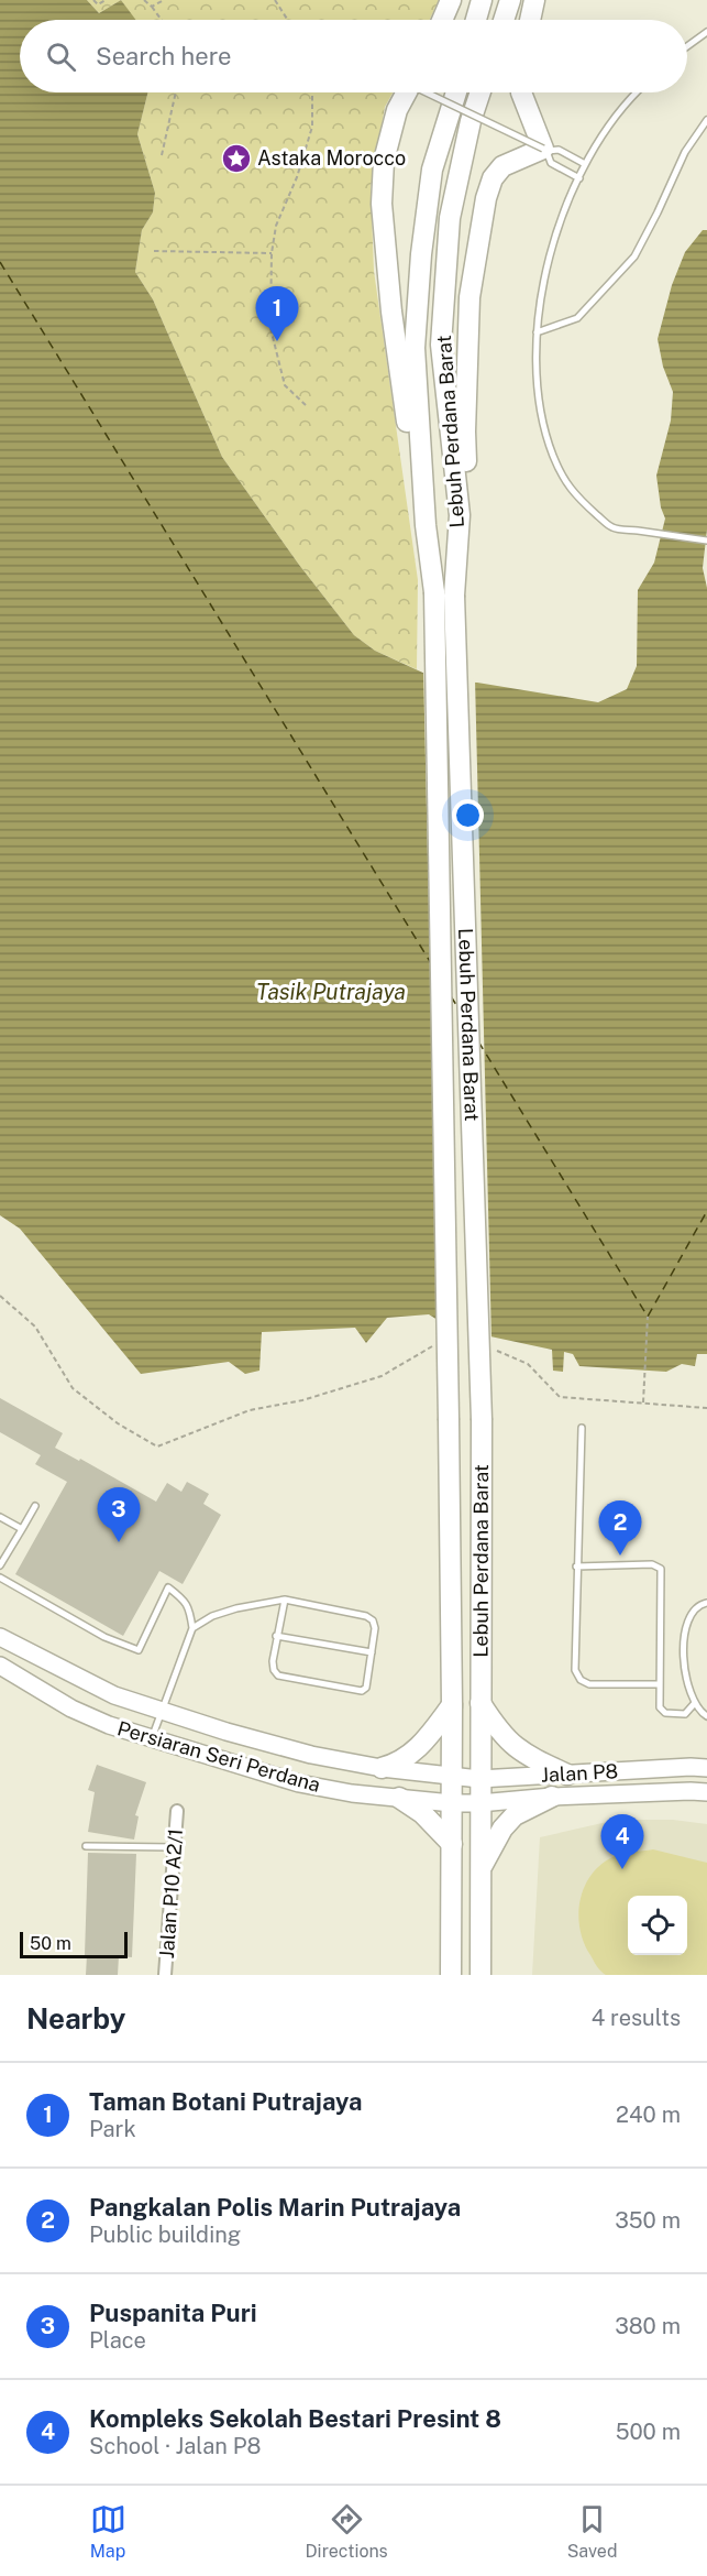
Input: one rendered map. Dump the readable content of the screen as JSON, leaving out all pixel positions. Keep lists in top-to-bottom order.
{
  "streets": {
    "main road": ["Lebuh Perdana Barat"],
    "street": ["Persiaran Seri Perdana", "Jalan P8", "Jalan P10 A2/1"]
  },
  "crossings": [
    ["Lebuh Perdana Barat", "Persiaran Seri Perdana"],
    ["Lebuh Perdana Barat", "Jalan P8"],
    ["Persiaran Seri Perdana", "Jalan P8"]
  ],
  "water": ["Tasik Putrajaya"],
  "places": {
    "place": ["Astaka Morocco"]
  },
  "scale_bar": "50 m",
  "page": {
    "search": "Search here",
    "pins": [
      "1",
      "3",
      "2",
      "4"
    ],
    "scale": "50 m",
    "heading": ["Nearby", "4 results"],
    "list": [
      {
        "mark": "1",
        "name": "Taman Botani Putrajaya",
        "note": "Park",
        "value": "240 m"
      },
      {
        "mark": "2",
        "name": "Pangkalan Polis Marin Putrajaya",
        "note": "Public building",
        "value": "350 m"
      },
      {
        "mark": "3",
        "name": "Puspanita Puri",
        "note": "Place",
        "value": "380 m"
      },
      {
        "mark": "4",
        "name": "Kompleks Sekolah Bestari Presint 8",
        "note": "School · Jalan P8",
        "value": "500 m"
      }
    ],
    "nav": ["Map", "Directions", "Saved"]
  }
}
